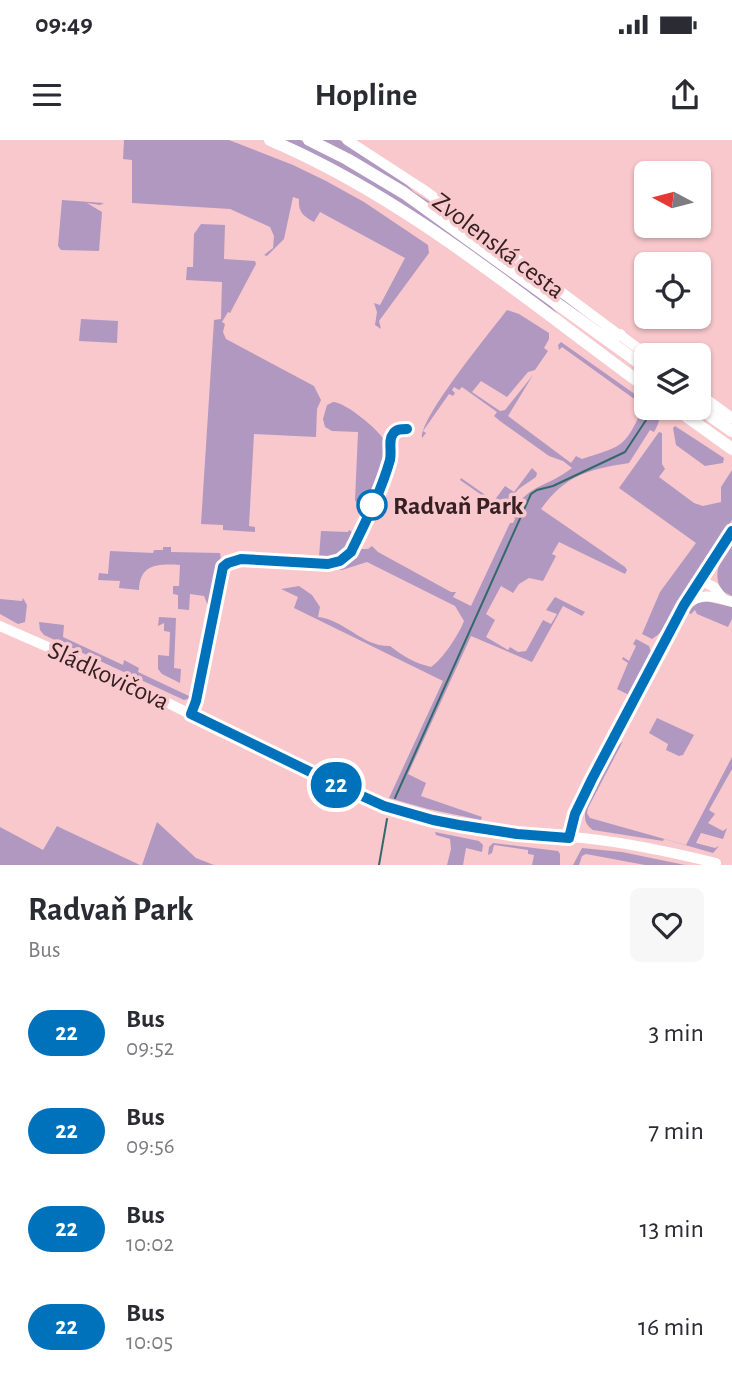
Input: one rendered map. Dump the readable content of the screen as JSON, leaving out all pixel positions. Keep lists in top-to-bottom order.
{
  "streets": {
    "main road": ["Zvolenská cesta", "Sládkovičova"]
  },
  "places": ["Radvaň Park"],
  "lines": ["bus line 22"],
  "north": "left",
  "page": {
    "status": "09:49",
    "header": "Hopline",
    "on_map": "22",
    "heading": ["Radvaň Park", "Bus"],
    "list": [
      {
        "mark": "22",
        "name": "Bus",
        "note": "09:52",
        "value": "3 min"
      },
      {
        "mark": "22",
        "name": "Bus",
        "note": "09:56",
        "value": "7 min"
      },
      {
        "mark": "22",
        "name": "Bus",
        "note": "10:02",
        "value": "13 min"
      },
      {
        "mark": "22",
        "name": "Bus",
        "note": "10:05",
        "value": "16 min"
      }
    ]
  }
}
